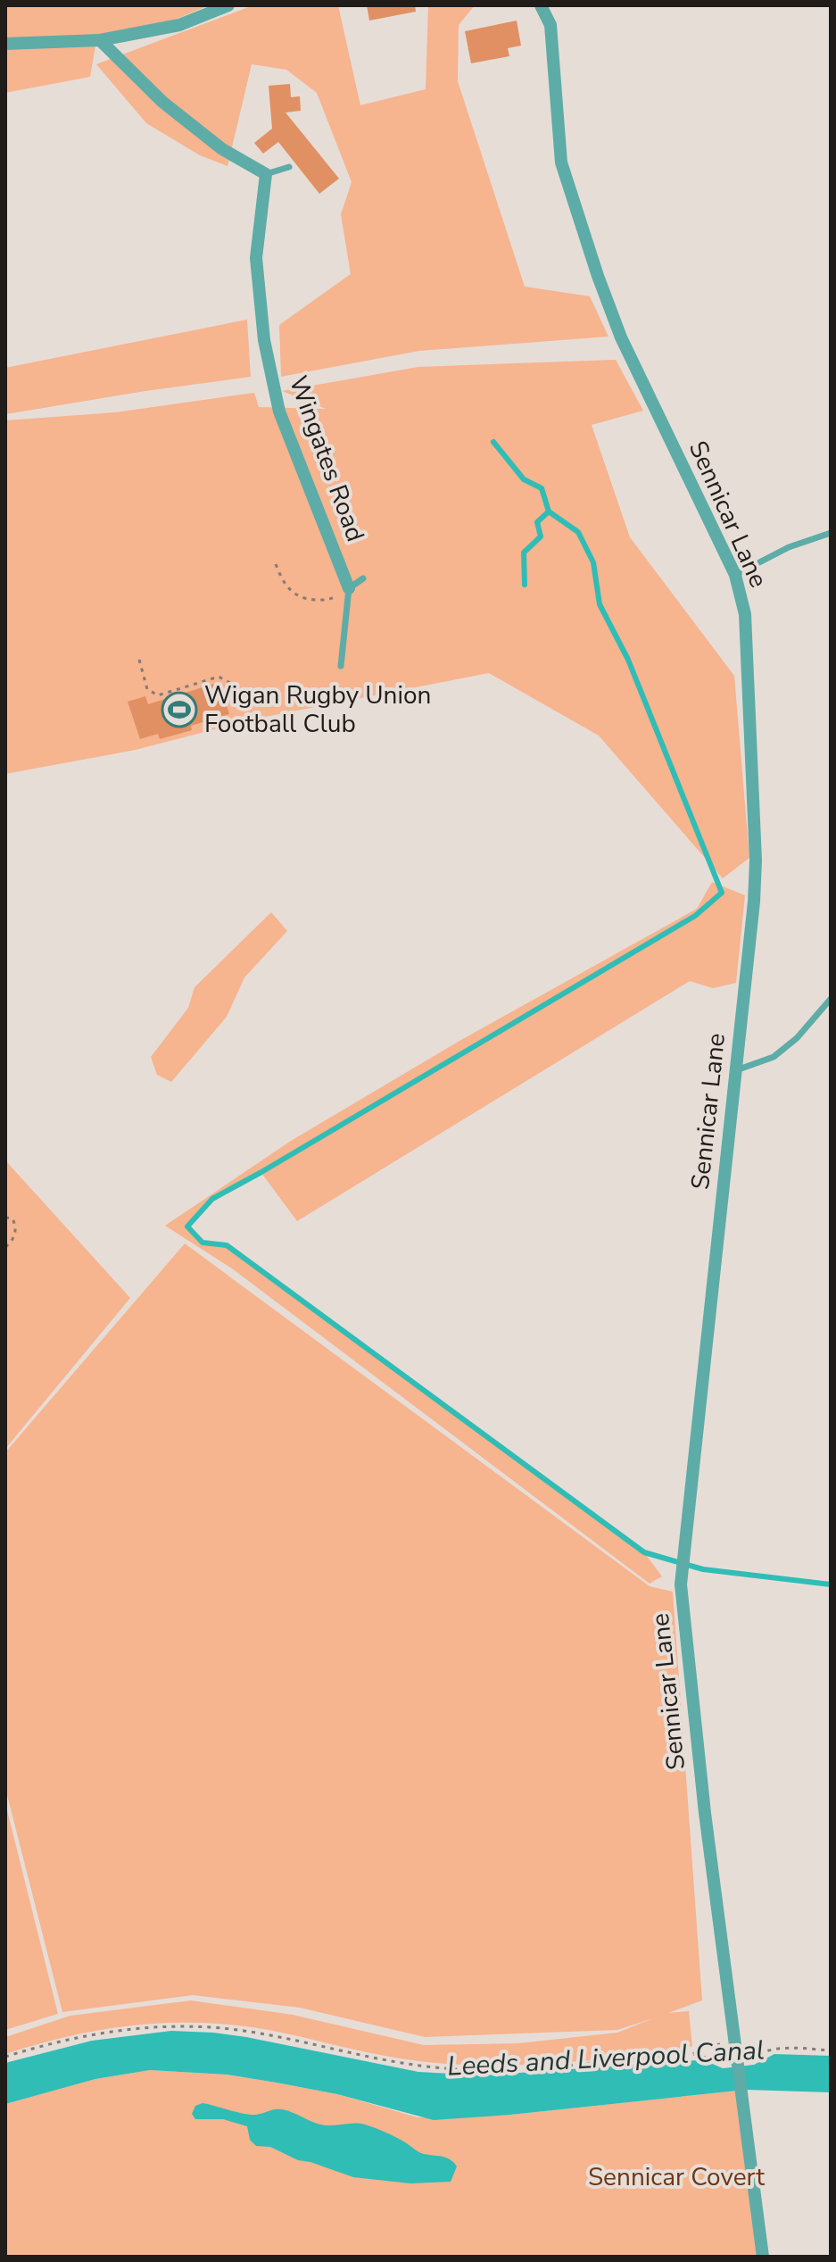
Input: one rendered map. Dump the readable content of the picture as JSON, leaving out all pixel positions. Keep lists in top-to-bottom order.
{
  "streets": {
    "street": ["Wingates Road", "Sennicar Lane"]
  },
  "water": ["Leeds and Liverpool Canal"],
  "parks": ["Sennicar Covert"],
  "places": {
    "sports": ["Wigan Rugby Union Football Club"]
  }
}
